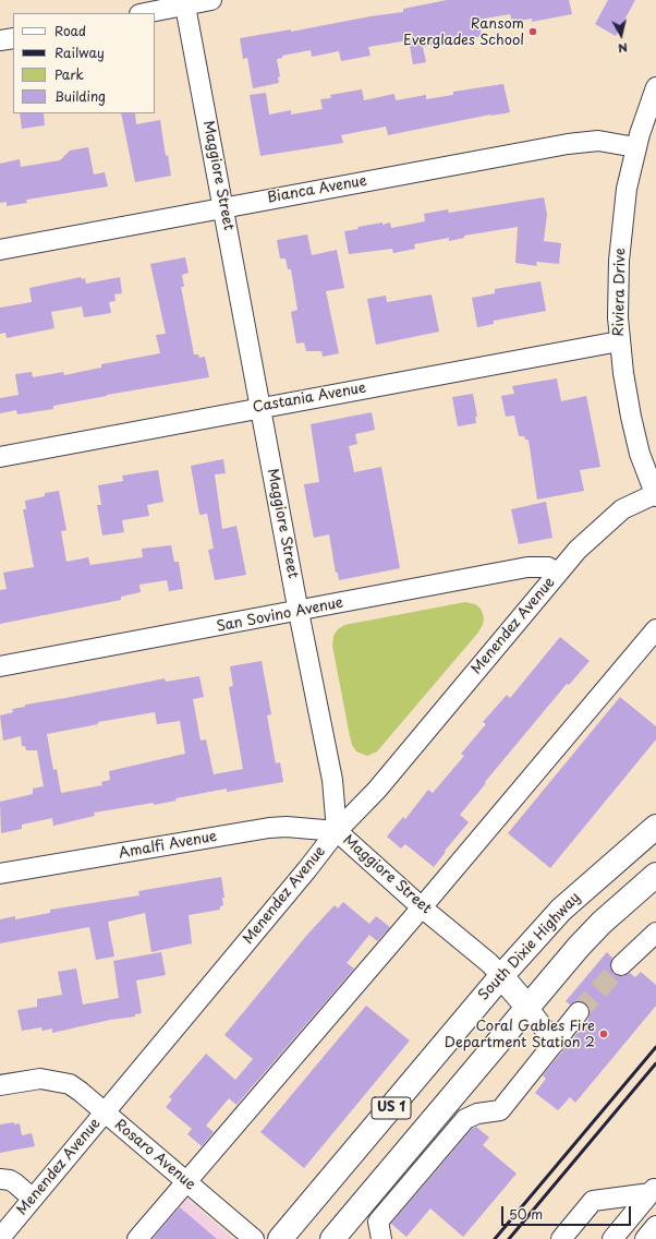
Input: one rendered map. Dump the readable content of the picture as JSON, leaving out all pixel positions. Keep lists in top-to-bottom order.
{
  "streets": {
    "highway": ["South Dixie Highway", "US 1"],
    "street": [
      "Maggiore Street",
      "Bianca Avenue",
      "Riviera Drive",
      "Castania Avenue",
      "San Sovino Avenue",
      "Menendez Avenue",
      "Amalfi Avenue",
      "Rosaro Avenue"
    ]
  },
  "crossings": [
    ["Maggiore Street", "Bianca Avenue"],
    ["Maggiore Street", "Castania Avenue"],
    ["Maggiore Street", "San Sovino Avenue"],
    ["Maggiore Street", "Menendez Avenue"],
    ["Maggiore Street", "Amalfi Avenue"],
    ["Maggiore Street", "South Dixie Highway"],
    ["Bianca Avenue", "Riviera Drive"],
    ["Riviera Drive", "Castania Avenue"],
    ["Riviera Drive", "Menendez Avenue"],
    ["San Sovino Avenue", "Menendez Avenue"],
    ["Menendez Avenue", "Amalfi Avenue"],
    ["Menendez Avenue", "Rosaro Avenue"]
  ],
  "places": ["Ransom Everglades School", "Coral Gables Fire Department Station 2"],
  "legend": [
    "Road",
    "Railway",
    "Park",
    "Building"
  ],
  "scale_bar": "50 m",
  "north": "bottom"
}
